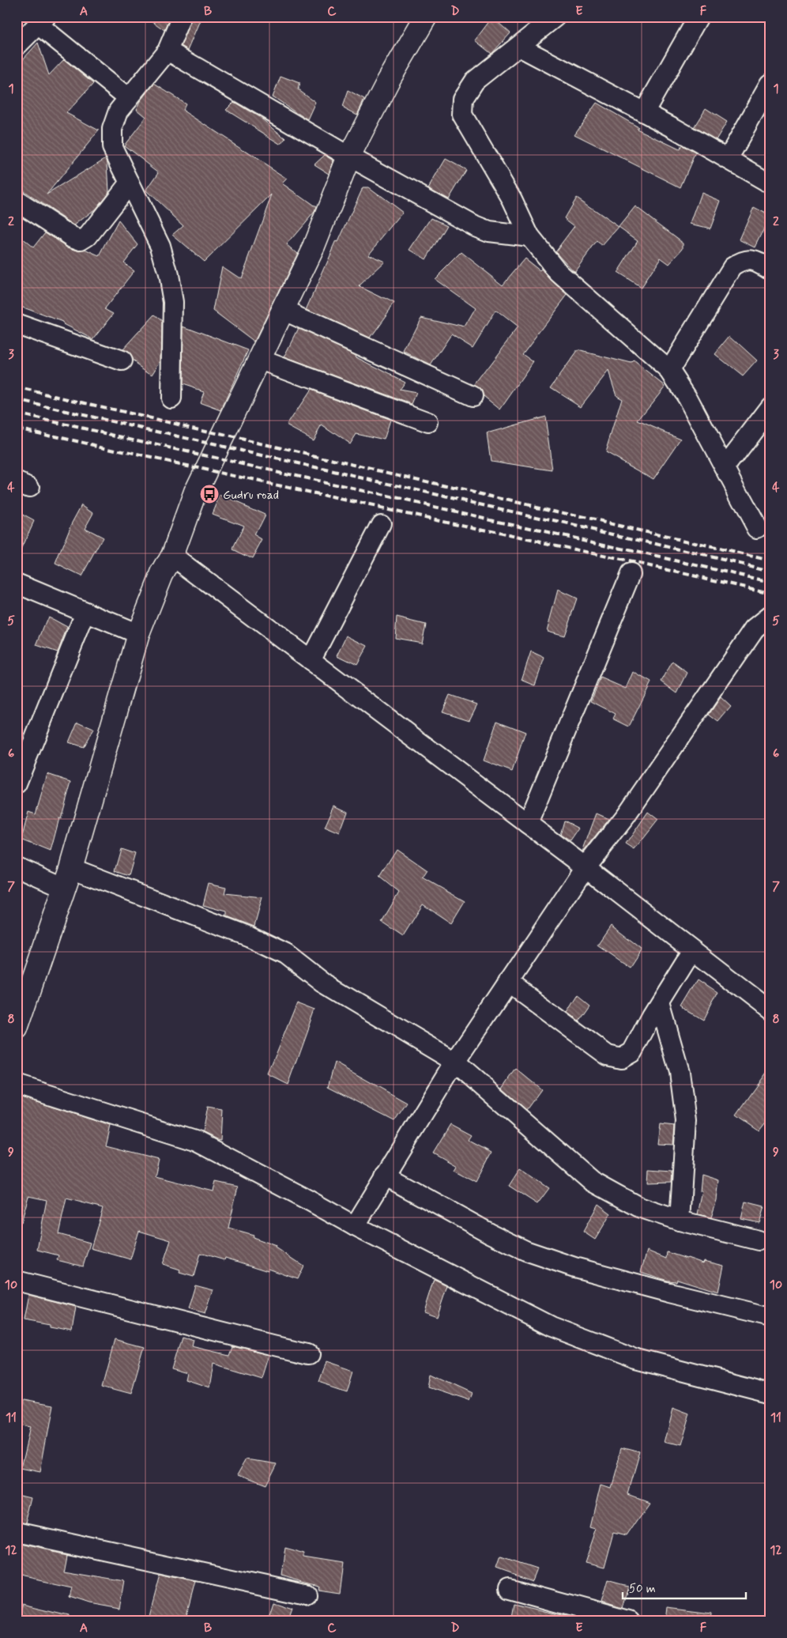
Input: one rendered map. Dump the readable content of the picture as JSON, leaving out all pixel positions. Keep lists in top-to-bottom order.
{
  "places": {
    "bus stop": ["Gudru road"]
  },
  "scale_bar": "50 m",
  "grid": {
    "columns": [
      "A",
      "B",
      "C",
      "D",
      "E",
      "F"
    ],
    "rows": [
      "1",
      "2",
      "3",
      "4",
      "5",
      "6",
      "7",
      "8",
      "9",
      "10",
      "11",
      "12"
    ]
  }
}
